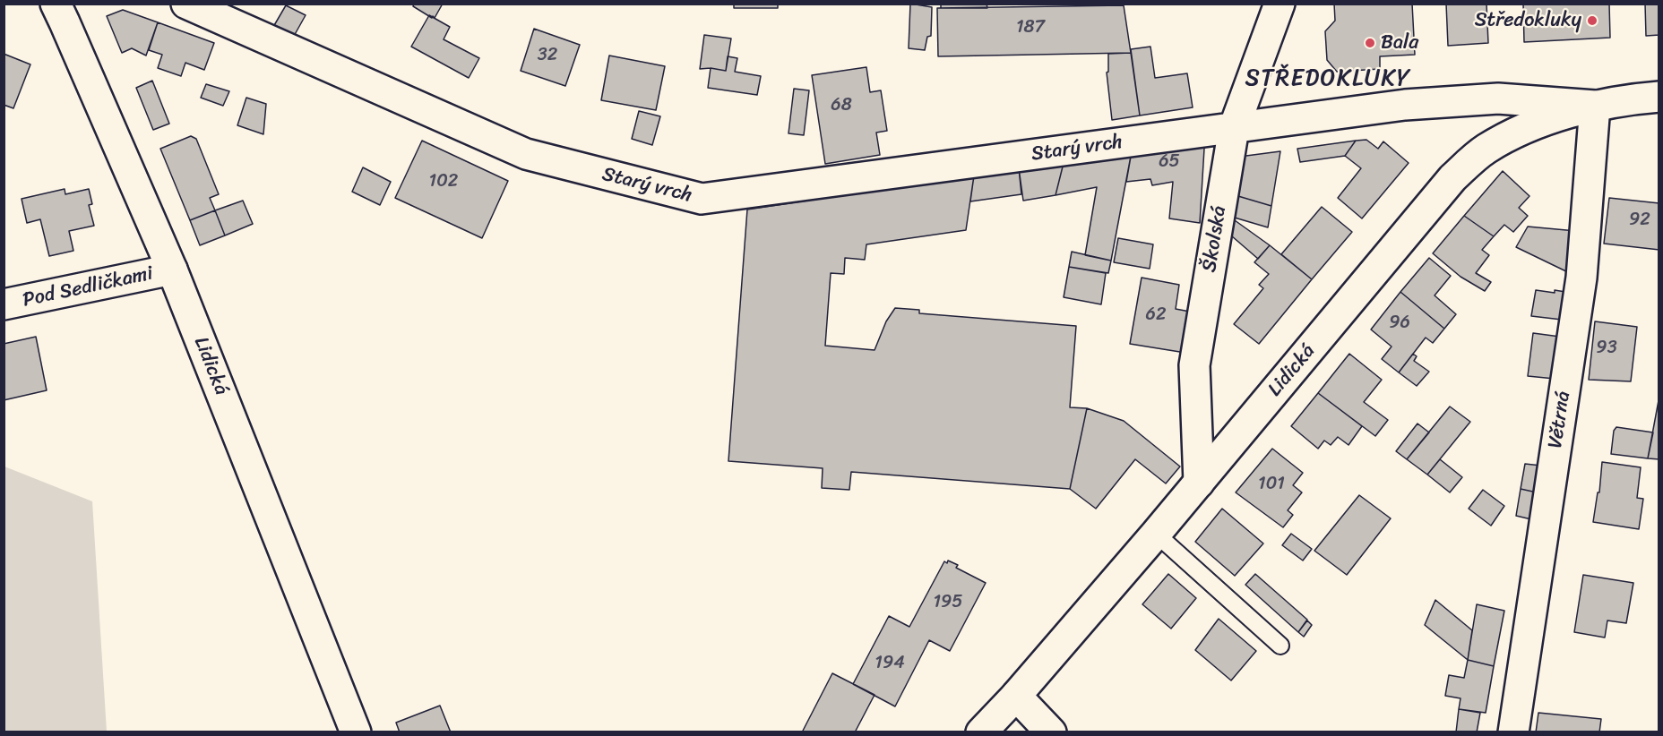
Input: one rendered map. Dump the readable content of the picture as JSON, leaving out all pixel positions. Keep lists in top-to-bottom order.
{
  "streets": {
    "street": [
      "Starý vrch",
      "Školská",
      "Pod Sedličkami",
      "Lidická",
      "Větrná"
    ]
  },
  "crossings": [
    ["Starý vrch", "Školská"],
    ["Starý vrch", "Lidická"],
    ["Starý vrch", "Větrná"],
    ["Školská", "Lidická"],
    ["Pod Sedličkami", "Lidická"],
    ["Lidická", "Větrná"]
  ],
  "districts": ["STŘEDOKLUKY"],
  "places": ["Středokluky", "Bala"],
  "house_numbers": [
    "187",
    "32",
    "68",
    "65",
    "102",
    "92",
    "62",
    "96",
    "93",
    "101",
    "195",
    "194"
  ]
}
